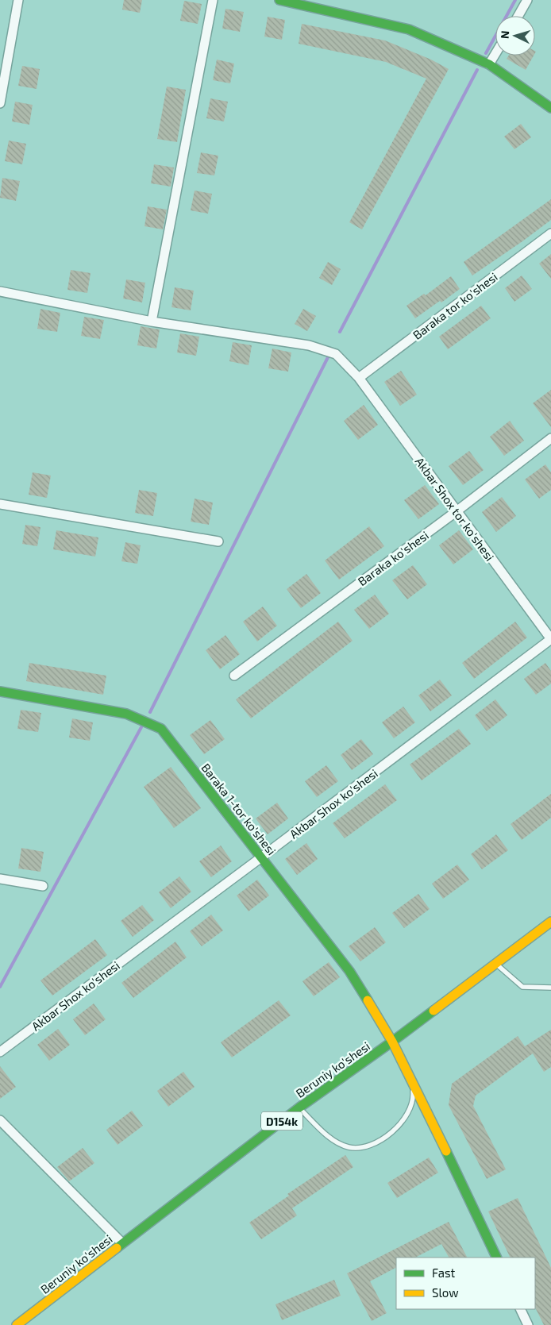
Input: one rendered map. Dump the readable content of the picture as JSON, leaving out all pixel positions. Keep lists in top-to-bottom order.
{
  "streets": {
    "street": [
      "Baraka tor ko'shesi",
      "Akbar Shox tor ko'shesi",
      "Baraka ko'shesi",
      "Akbar Shox ko'shesi",
      "Baraka 1-tor ko'shesi",
      "Beruniy ko'shesi",
      "D154k"
    ]
  },
  "crossings": [
    ["Baraka tor ko'shesi", "Akbar Shox tor ko'shesi"],
    ["Akbar Shox tor ko'shesi", "Baraka ko'shesi"],
    ["Akbar Shox tor ko'shesi", "Akbar Shox ko'shesi"],
    ["Akbar Shox ko'shesi", "Baraka 1-tor ko'shesi"],
    ["Baraka 1-tor ko'shesi", "Beruniy ko'shesi"]
  ],
  "legend": ["Fast", "Slow"],
  "north": "left"
}
